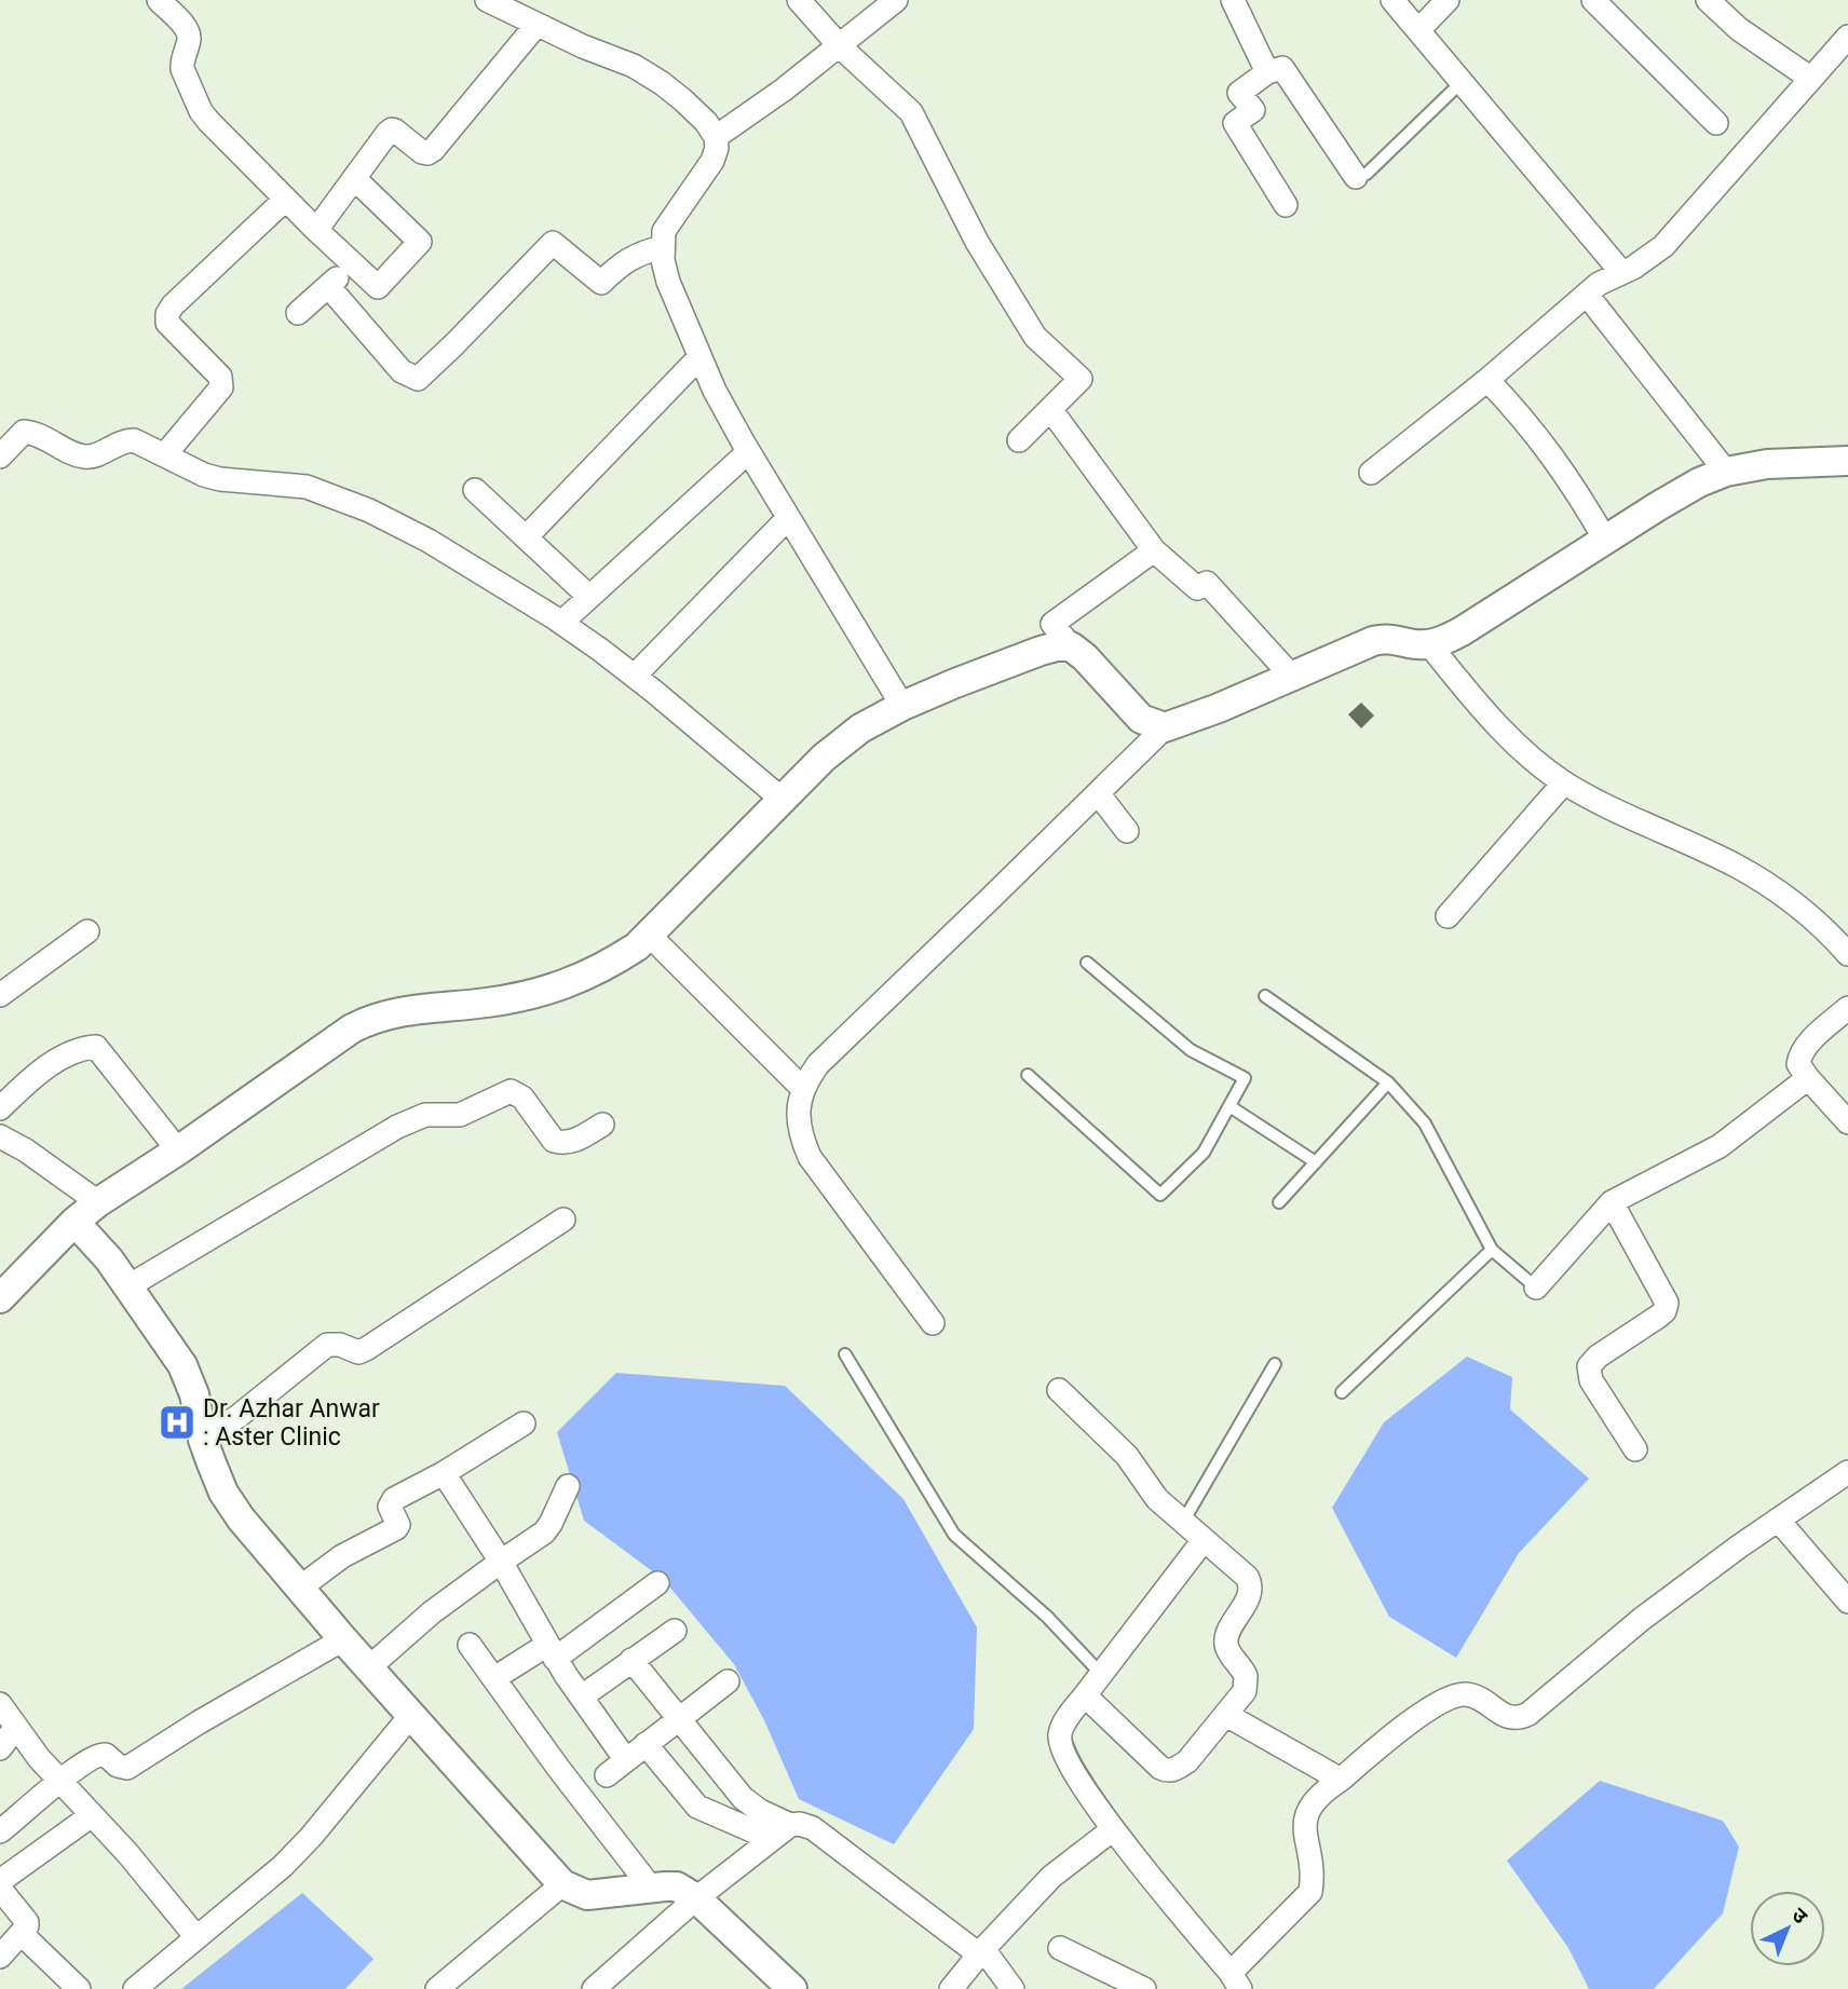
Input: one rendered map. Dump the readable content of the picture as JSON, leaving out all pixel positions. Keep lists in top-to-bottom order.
{
  "places": {
    "hospital": ["Dr. Azhar Anwar : Aster Clinic"]
  },
  "north": "top right"
}
